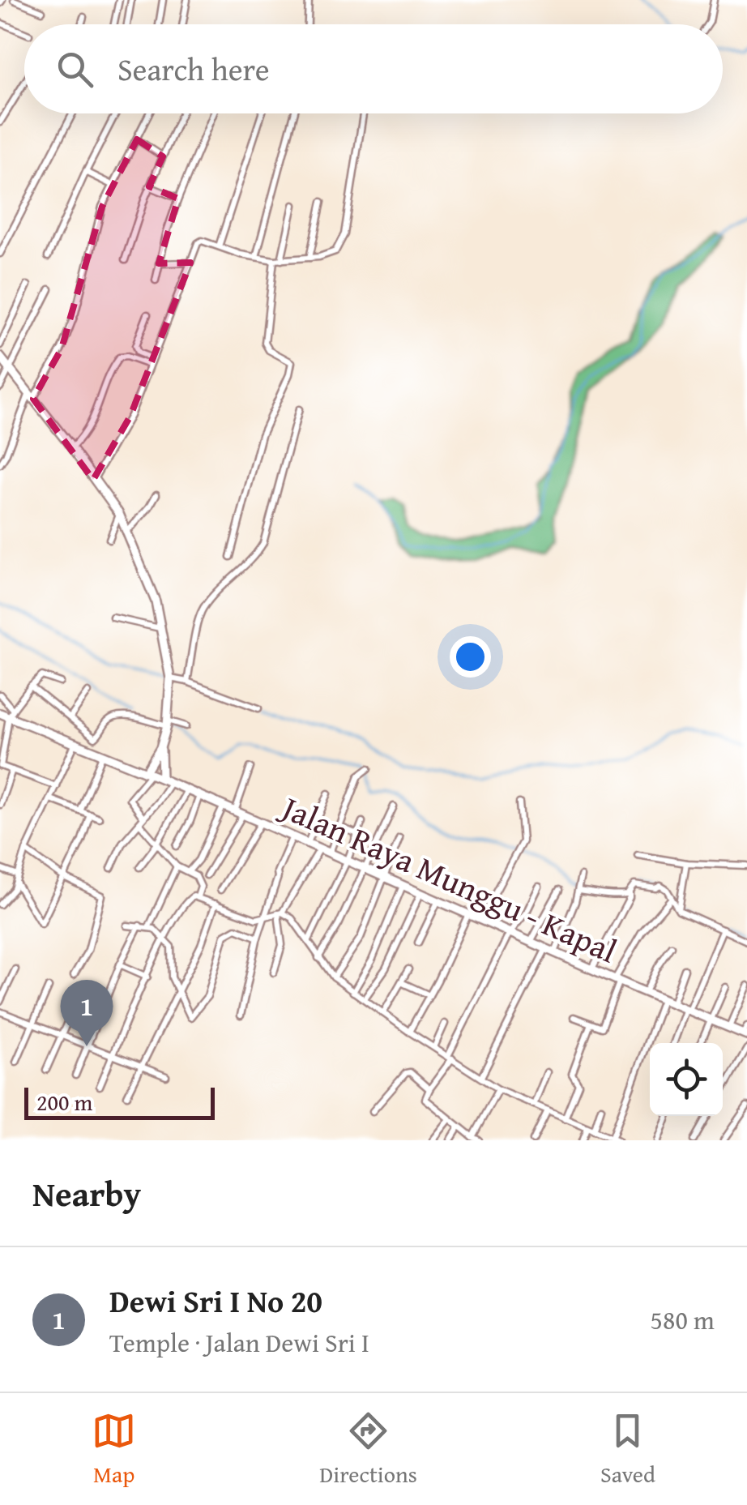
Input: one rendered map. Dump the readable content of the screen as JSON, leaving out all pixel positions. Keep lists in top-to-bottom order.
{
  "streets": {
    "street": ["Jalan Raya Munggu - Kapal"]
  },
  "scale_bar": "200 m",
  "page": {
    "search": "Search here",
    "pins": "1",
    "scale": "200 m",
    "heading": "Nearby",
    "list": [
      {
        "mark": "1",
        "name": "Dewi Sri I No 20",
        "note": "Temple · Jalan Dewi Sri I",
        "value": "580 m"
      }
    ],
    "nav": ["Map", "Directions", "Saved"]
  }
}
